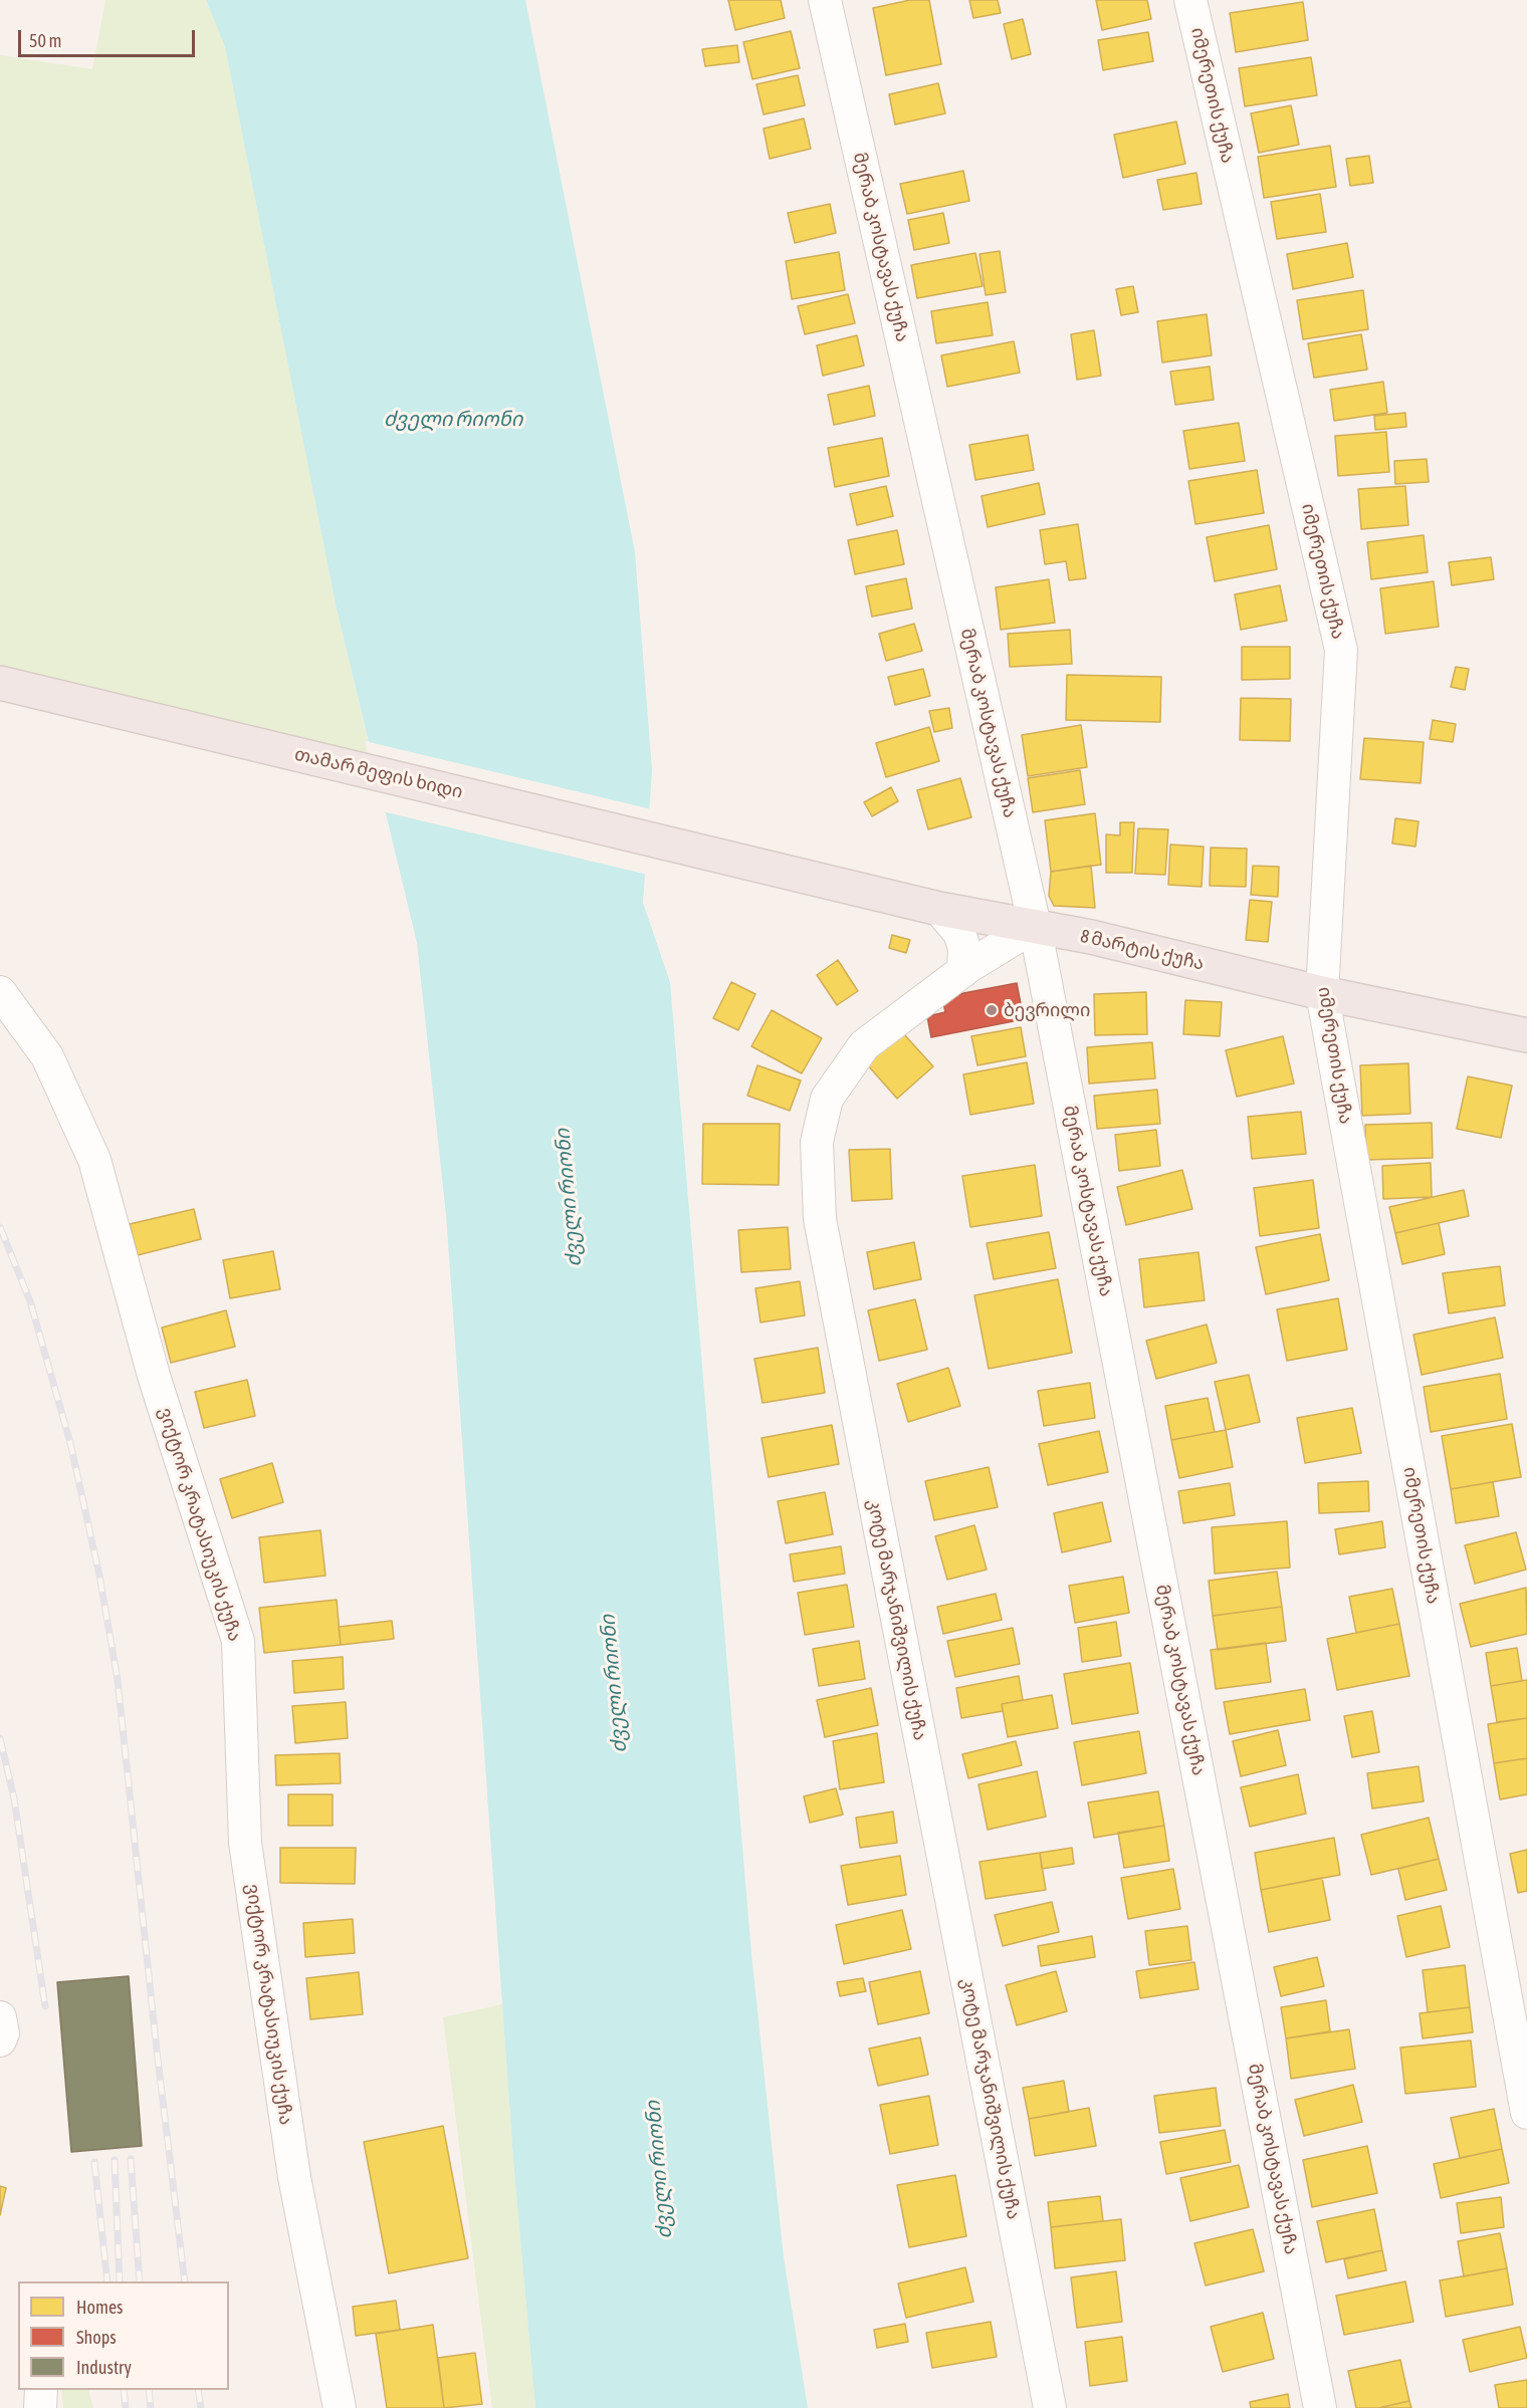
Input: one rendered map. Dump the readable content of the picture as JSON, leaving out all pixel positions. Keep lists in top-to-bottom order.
{
  "streets": {
    "highway": ["თამარ მეფის ხიდი", "8 მარტის ქუჩა"],
    "street": [
      "იმერეთის ქუჩა",
      "მერაბ კოსტავას ქუჩა",
      "ვიქტორ კრატასიუკის ქუჩა",
      "კოტე მარჯანიშვილის ქუჩა"
    ]
  },
  "crossings": [
    ["იმერეთის ქუჩა", "8 მარტის ქუჩა"],
    ["მერაბ კოსტავას ქუჩა", "8 მარტის ქუჩა"],
    ["მერაბ კოსტავას ქუჩა", "კოტე მარჯანიშვილის ქუჩა"],
    ["თამარ მეფის ხიდი", "8 მარტის ქუჩა"],
    ["8 მარტის ქუჩა", "კოტე მარჯანიშვილის ქუჩა"]
  ],
  "water": ["ძველი რიონი"],
  "places": ["ბევრილი"],
  "legend": ["Homes", "Shops", "Industry"],
  "scale_bar": "50 m"
}
